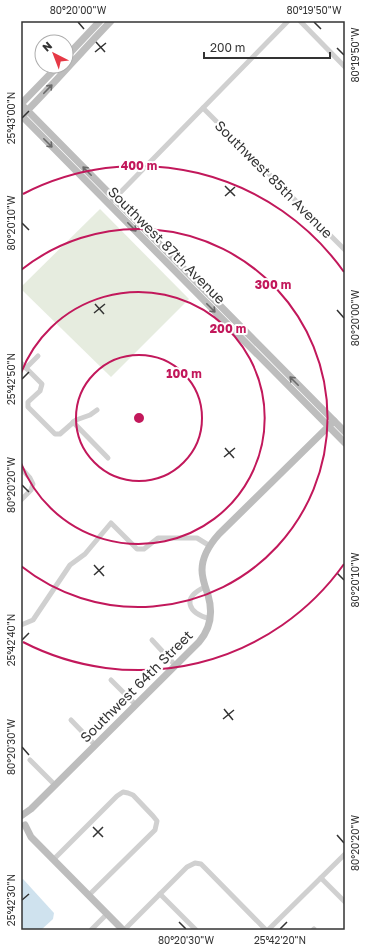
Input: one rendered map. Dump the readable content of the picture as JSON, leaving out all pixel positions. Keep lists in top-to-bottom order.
{
  "streets": {
    "main road": ["Southwest 87th Avenue", "Southwest 64th Street"],
    "street": ["Southwest 85th Avenue"]
  },
  "crossings": [
    ["Southwest 87th Avenue", "Southwest 64th Street"]
  ],
  "scale_bar": "200 m",
  "north": "top left",
  "coordinates": [
    "80°20'00\"W",
    "80°19'50\"W",
    "25°43'00\"N",
    "80°20'10\"W",
    "25°42'50\"N",
    "80°20'20\"W",
    "25°42'40\"N",
    "80°20'30\"W",
    "25°42'30\"N",
    "25°42'20\"N"
  ],
  "rings": [
    "400 m",
    "300 m",
    "200 m",
    "100 m"
  ]
}
